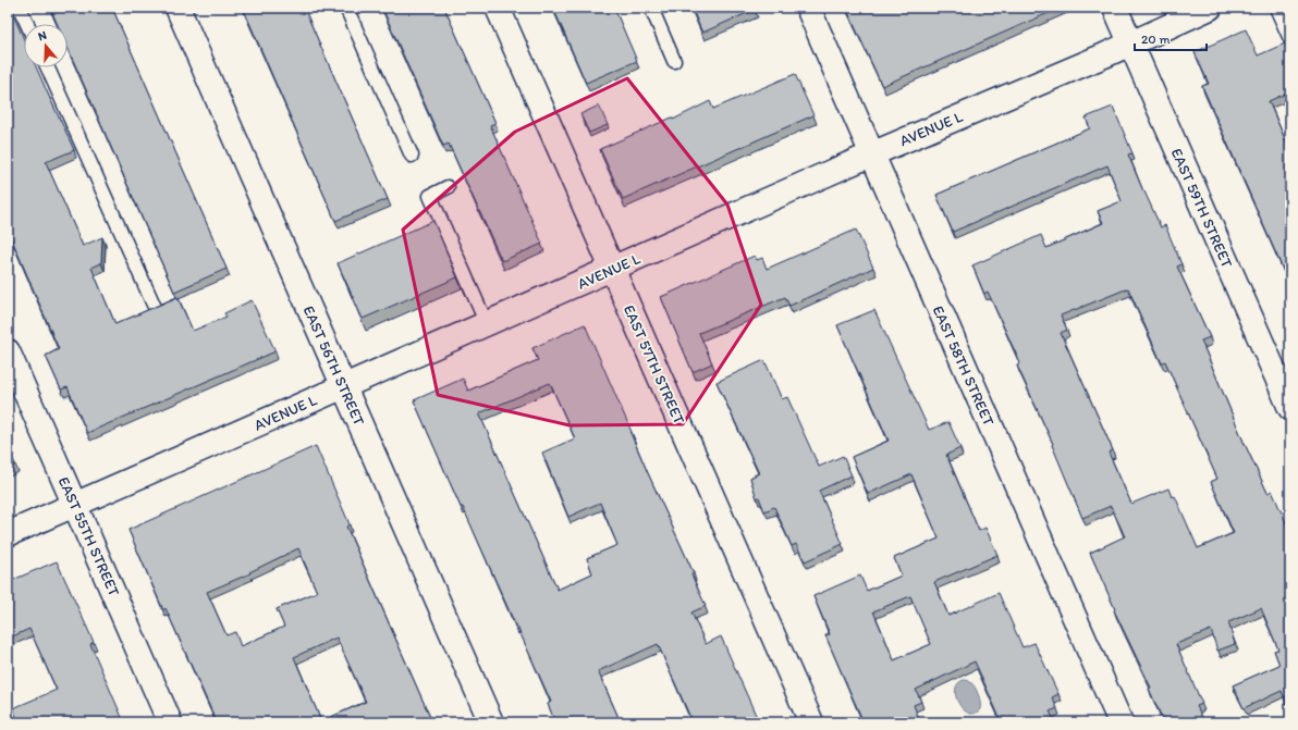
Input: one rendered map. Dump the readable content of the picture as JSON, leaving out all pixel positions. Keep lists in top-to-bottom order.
{
  "streets": {
    "street": [
      "AVENUE L",
      "EAST 59TH STREET",
      "EAST 57TH STREET",
      "EAST 56TH STREET",
      "EAST 58TH STREET",
      "EAST 55TH STREET"
    ]
  },
  "crossings": [
    ["AVENUE L", "EAST 59TH STREET"],
    ["AVENUE L", "EAST 57TH STREET"],
    ["AVENUE L", "EAST 56TH STREET"],
    ["AVENUE L", "EAST 58TH STREET"],
    ["AVENUE L", "EAST 55TH STREET"]
  ],
  "scale_bar": "20 m",
  "north": "top"
}
